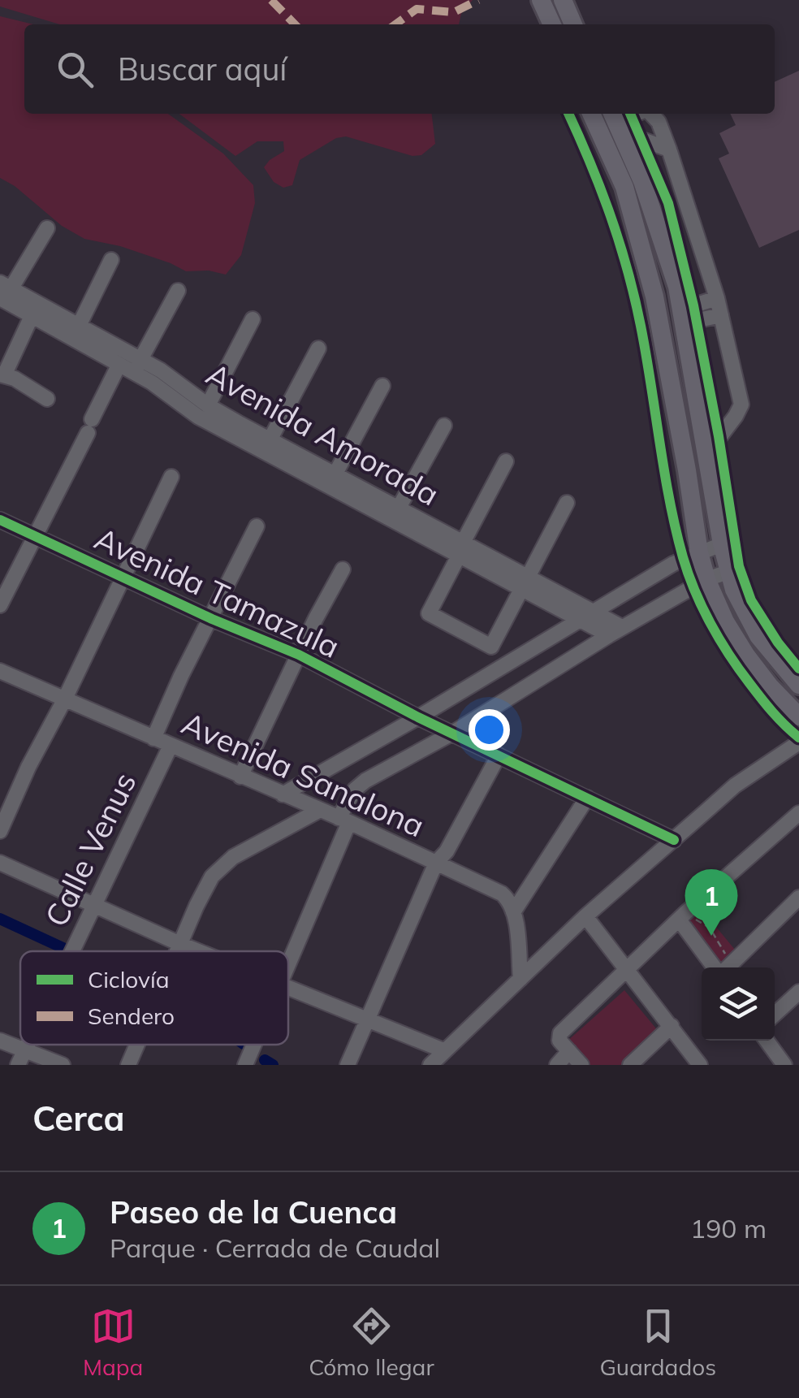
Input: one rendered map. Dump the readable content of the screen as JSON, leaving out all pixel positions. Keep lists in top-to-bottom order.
{
  "streets": {
    "street": [
      "Avenida Amorada",
      "Avenida Tamazula",
      "Avenida Sanalona",
      "Calle Venus"
    ]
  },
  "crossings": [
    ["Avenida Sanalona", "Calle Venus"]
  ],
  "legend": ["Ciclovía", "Sendero"],
  "page": {
    "search": "Buscar aquí",
    "pins": "1",
    "heading": "Cerca",
    "list": [
      {
        "mark": "1",
        "name": "Paseo de la Cuenca",
        "note": "Parque · Cerrada de Caudal",
        "value": "190 m"
      }
    ],
    "nav": ["Mapa", "Cómo llegar", "Guardados"]
  }
}
